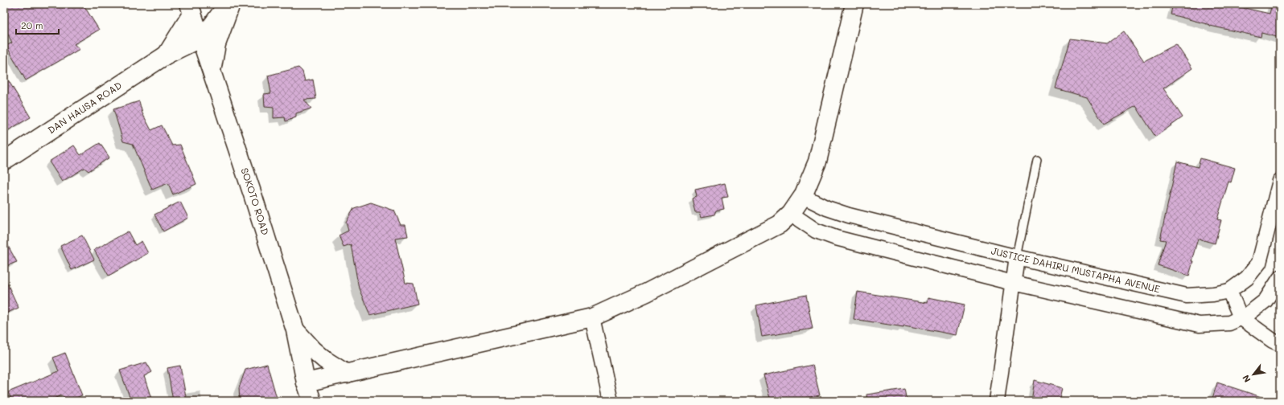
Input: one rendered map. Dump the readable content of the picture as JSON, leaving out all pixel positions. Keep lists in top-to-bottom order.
{
  "streets": {
    "street": ["DAN HAUSA ROAD", "SOKOTO ROAD", "JUSTICE DAHIRU MUSTAPHA AVENUE"]
  },
  "crossings": [
    ["DAN HAUSA ROAD", "SOKOTO ROAD"]
  ],
  "scale_bar": "20 m",
  "north": "bottom left"
}
